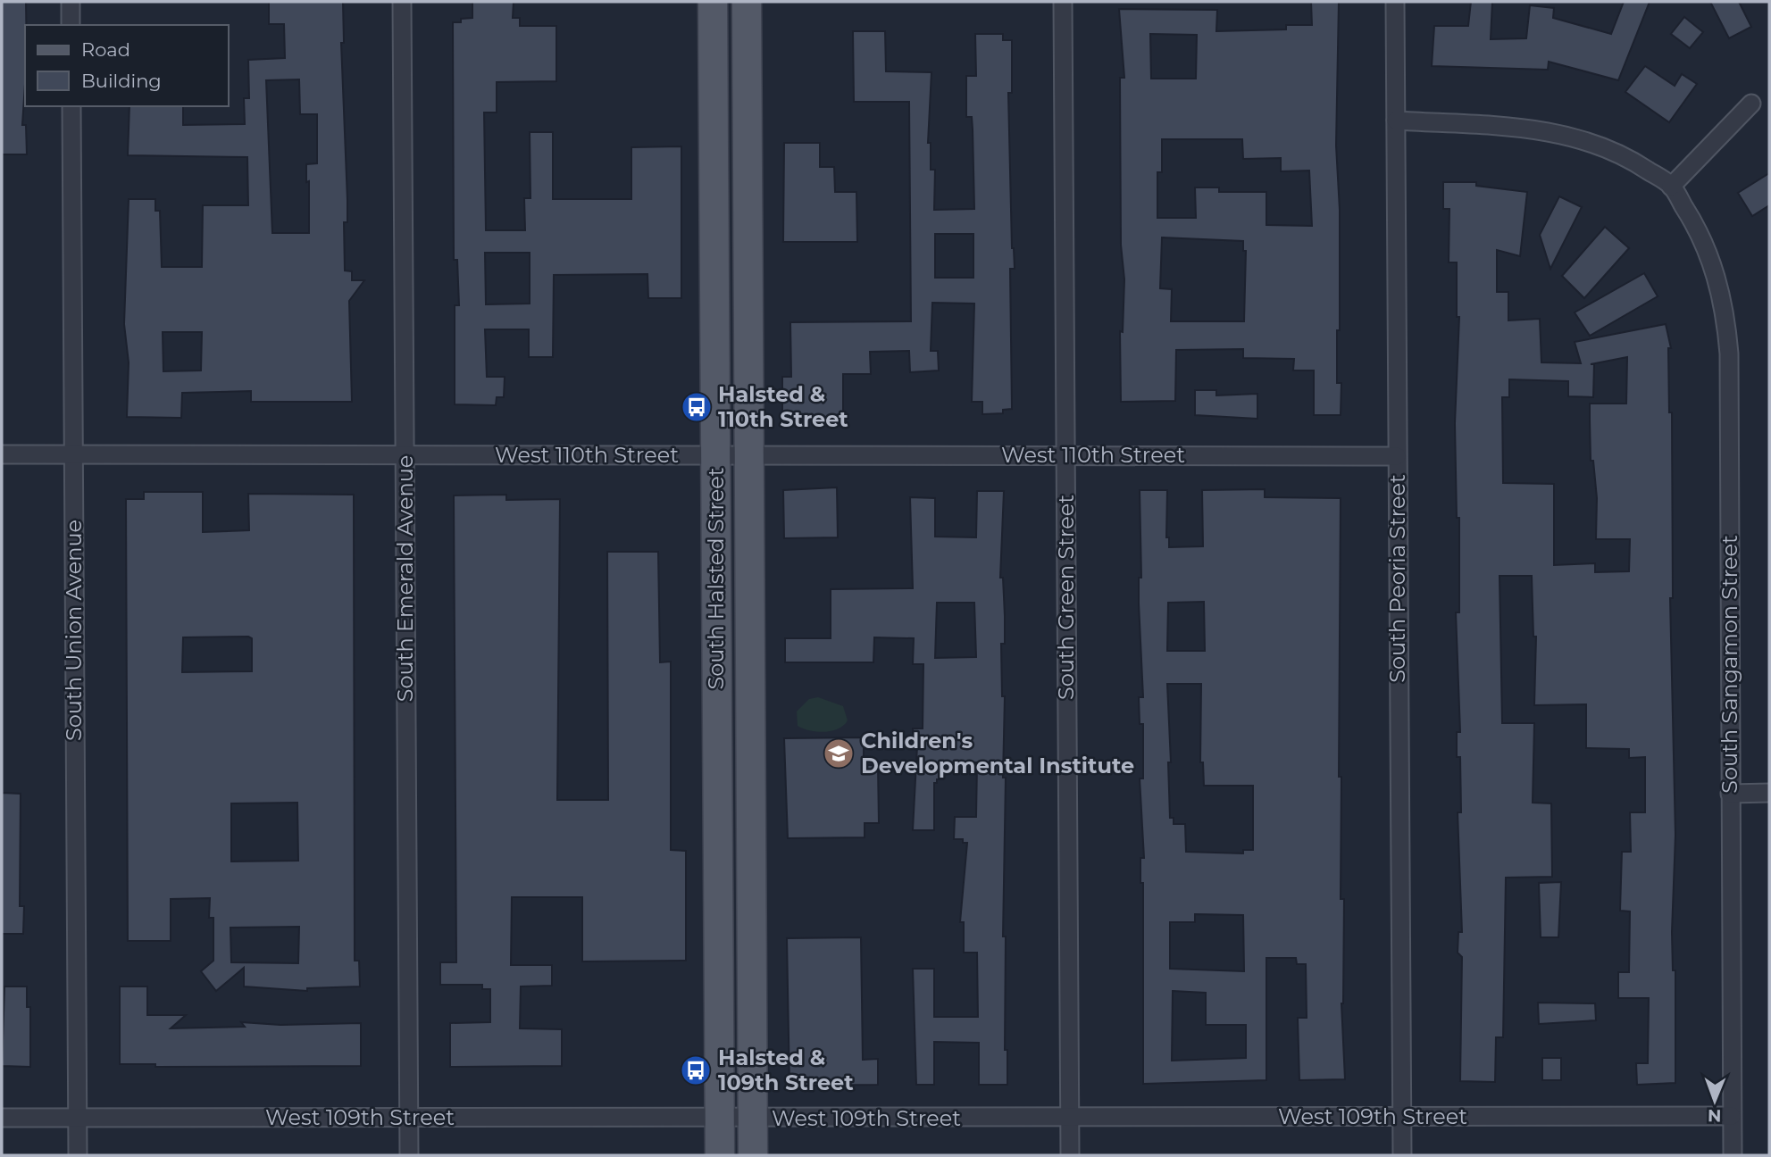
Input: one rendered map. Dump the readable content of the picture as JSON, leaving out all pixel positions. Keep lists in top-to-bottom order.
{
  "streets": {
    "main road": ["South Halsted Street"],
    "street": [
      "West 110th Street",
      "South Emerald Avenue",
      "South Peoria Street",
      "South Green Street",
      "South Union Avenue",
      "South Sangamon Street",
      "West 109th Street"
    ]
  },
  "crossings": [
    ["West 110th Street", "South Emerald Avenue"],
    ["West 110th Street", "South Halsted Street"],
    ["West 110th Street", "South Peoria Street"],
    ["West 110th Street", "South Green Street"],
    ["West 110th Street", "South Union Avenue"],
    ["South Emerald Avenue", "West 109th Street"],
    ["South Halsted Street", "West 109th Street"],
    ["South Peoria Street", "South Sangamon Street"],
    ["South Peoria Street", "West 109th Street"],
    ["South Green Street", "West 109th Street"],
    ["South Union Avenue", "West 109th Street"],
    ["South Sangamon Street", "West 109th Street"]
  ],
  "places": {
    "bus stop": ["Halsted & 110th Street", "Halsted & 109th Street"],
    "school or university": ["Children's Developmental Institute"]
  },
  "legend": ["Road", "Building"],
  "north": "bottom"
}
